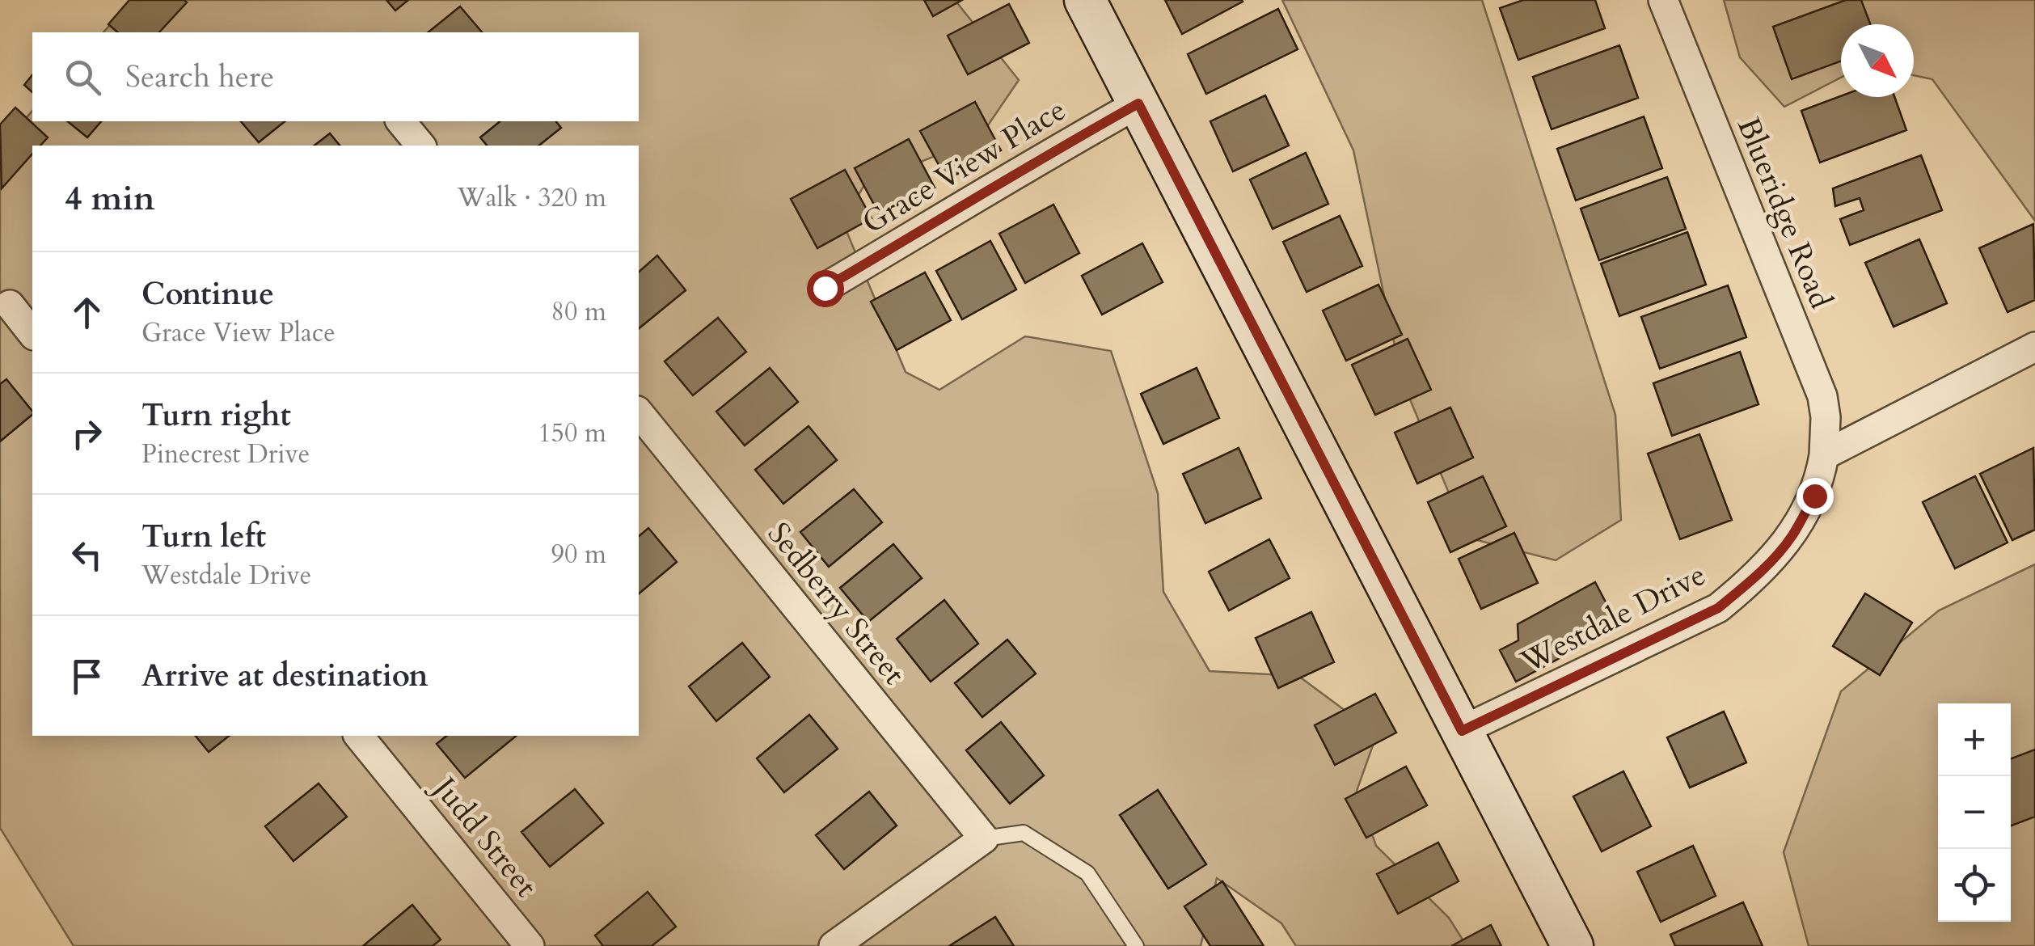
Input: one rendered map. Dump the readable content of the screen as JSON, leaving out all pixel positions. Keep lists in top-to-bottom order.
{
  "streets": {
    "street": [
      "Grace View Place",
      "Blueridge Road",
      "Sedberry Street",
      "Westdale Drive",
      "Judd Street"
    ]
  },
  "crossings": [
    ["Blueridge Road", "Westdale Drive"]
  ],
  "north": "bottom right",
  "page": {
    "search": "Search here",
    "heading": ["4 min", "Walk · 320 m"],
    "list": [
      ["Continue", "Grace View Place", "80 m"],
      ["Turn right", "Pinecrest Drive", "150 m"],
      ["Turn left", "Westdale Drive", "90 m"],
      "Arrive at destination"
    ],
    "map_buttons": ["+", "−"]
  }
}
